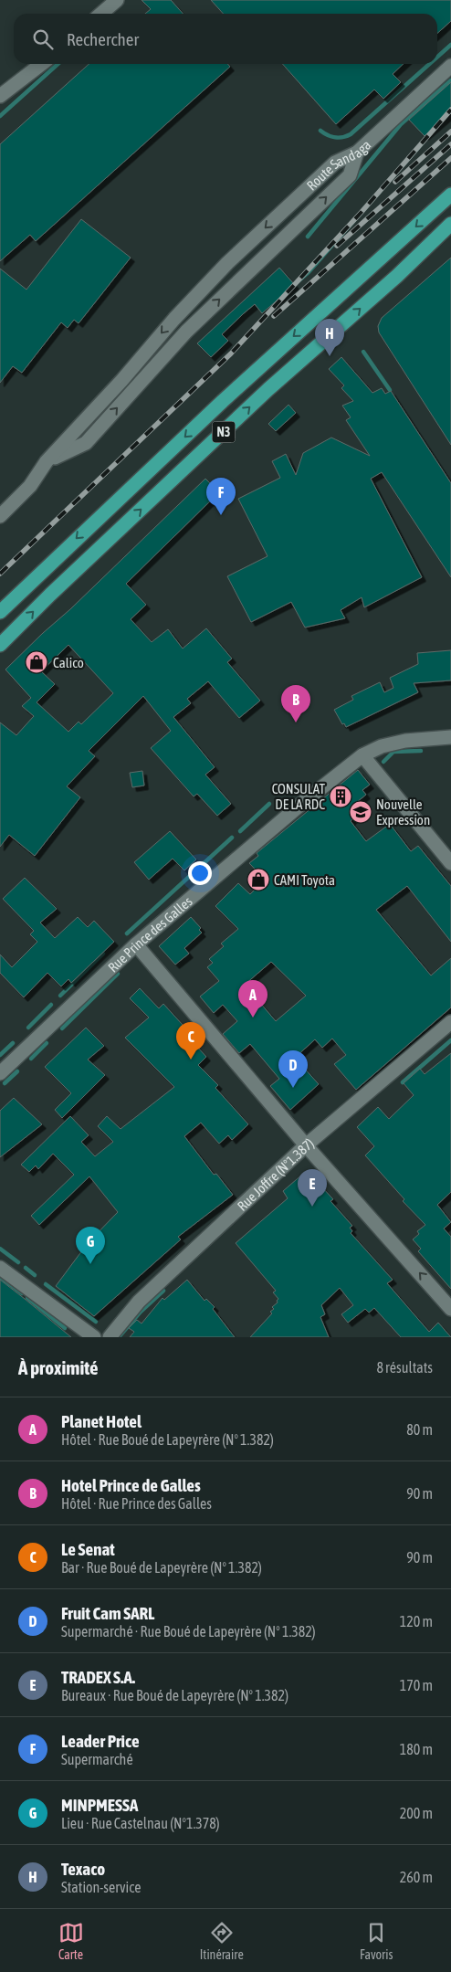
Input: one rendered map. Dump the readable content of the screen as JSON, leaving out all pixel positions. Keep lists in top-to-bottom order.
{
  "streets": {
    "highway": ["N3"],
    "street": ["Route Sandaga", "Rue Prince des Galles", "Rue Joffre (N°1.387)"]
  },
  "places": {
    "shop": ["Calico", "CAMI Toyota"],
    "building": ["CONSULAT DE LA RDC"],
    "school or university": ["Nouvelle Expression"]
  },
  "page": {
    "search": "Rechercher",
    "pins": [
      "H",
      "F",
      "B",
      "A",
      "C",
      "D",
      "E",
      "G"
    ],
    "heading": ["À proximité", "8 résultats"],
    "list": [
      {
        "mark": "A",
        "name": "Planet Hotel",
        "note": "Hôtel · Rue Boué de Lapeyrère (N° 1.382)",
        "value": "80 m"
      },
      {
        "mark": "B",
        "name": "Hotel Prince de Galles",
        "note": "Hôtel · Rue Prince des Galles",
        "value": "90 m"
      },
      {
        "mark": "C",
        "name": "Le Senat",
        "note": "Bar · Rue Boué de Lapeyrère (N° 1.382)",
        "value": "90 m"
      },
      {
        "mark": "D",
        "name": "Fruit Cam SARL",
        "note": "Supermarché · Rue Boué de Lapeyrère (N° 1.382)",
        "value": "120 m"
      },
      {
        "mark": "E",
        "name": "TRADEX S.A.",
        "note": "Bureaux · Rue Boué de Lapeyrère (N° 1.382)",
        "value": "170 m"
      },
      {
        "mark": "F",
        "name": "Leader Price",
        "note": "Supermarché",
        "value": "180 m"
      },
      {
        "mark": "G",
        "name": "MINPMESSA",
        "note": "Lieu · Rue Castelnau (N°1.378)",
        "value": "200 m"
      },
      {
        "mark": "H",
        "name": "Texaco",
        "note": "Station-service",
        "value": "260 m"
      }
    ],
    "nav": ["Carte", "Itinéraire", "Favoris"]
  }
}
